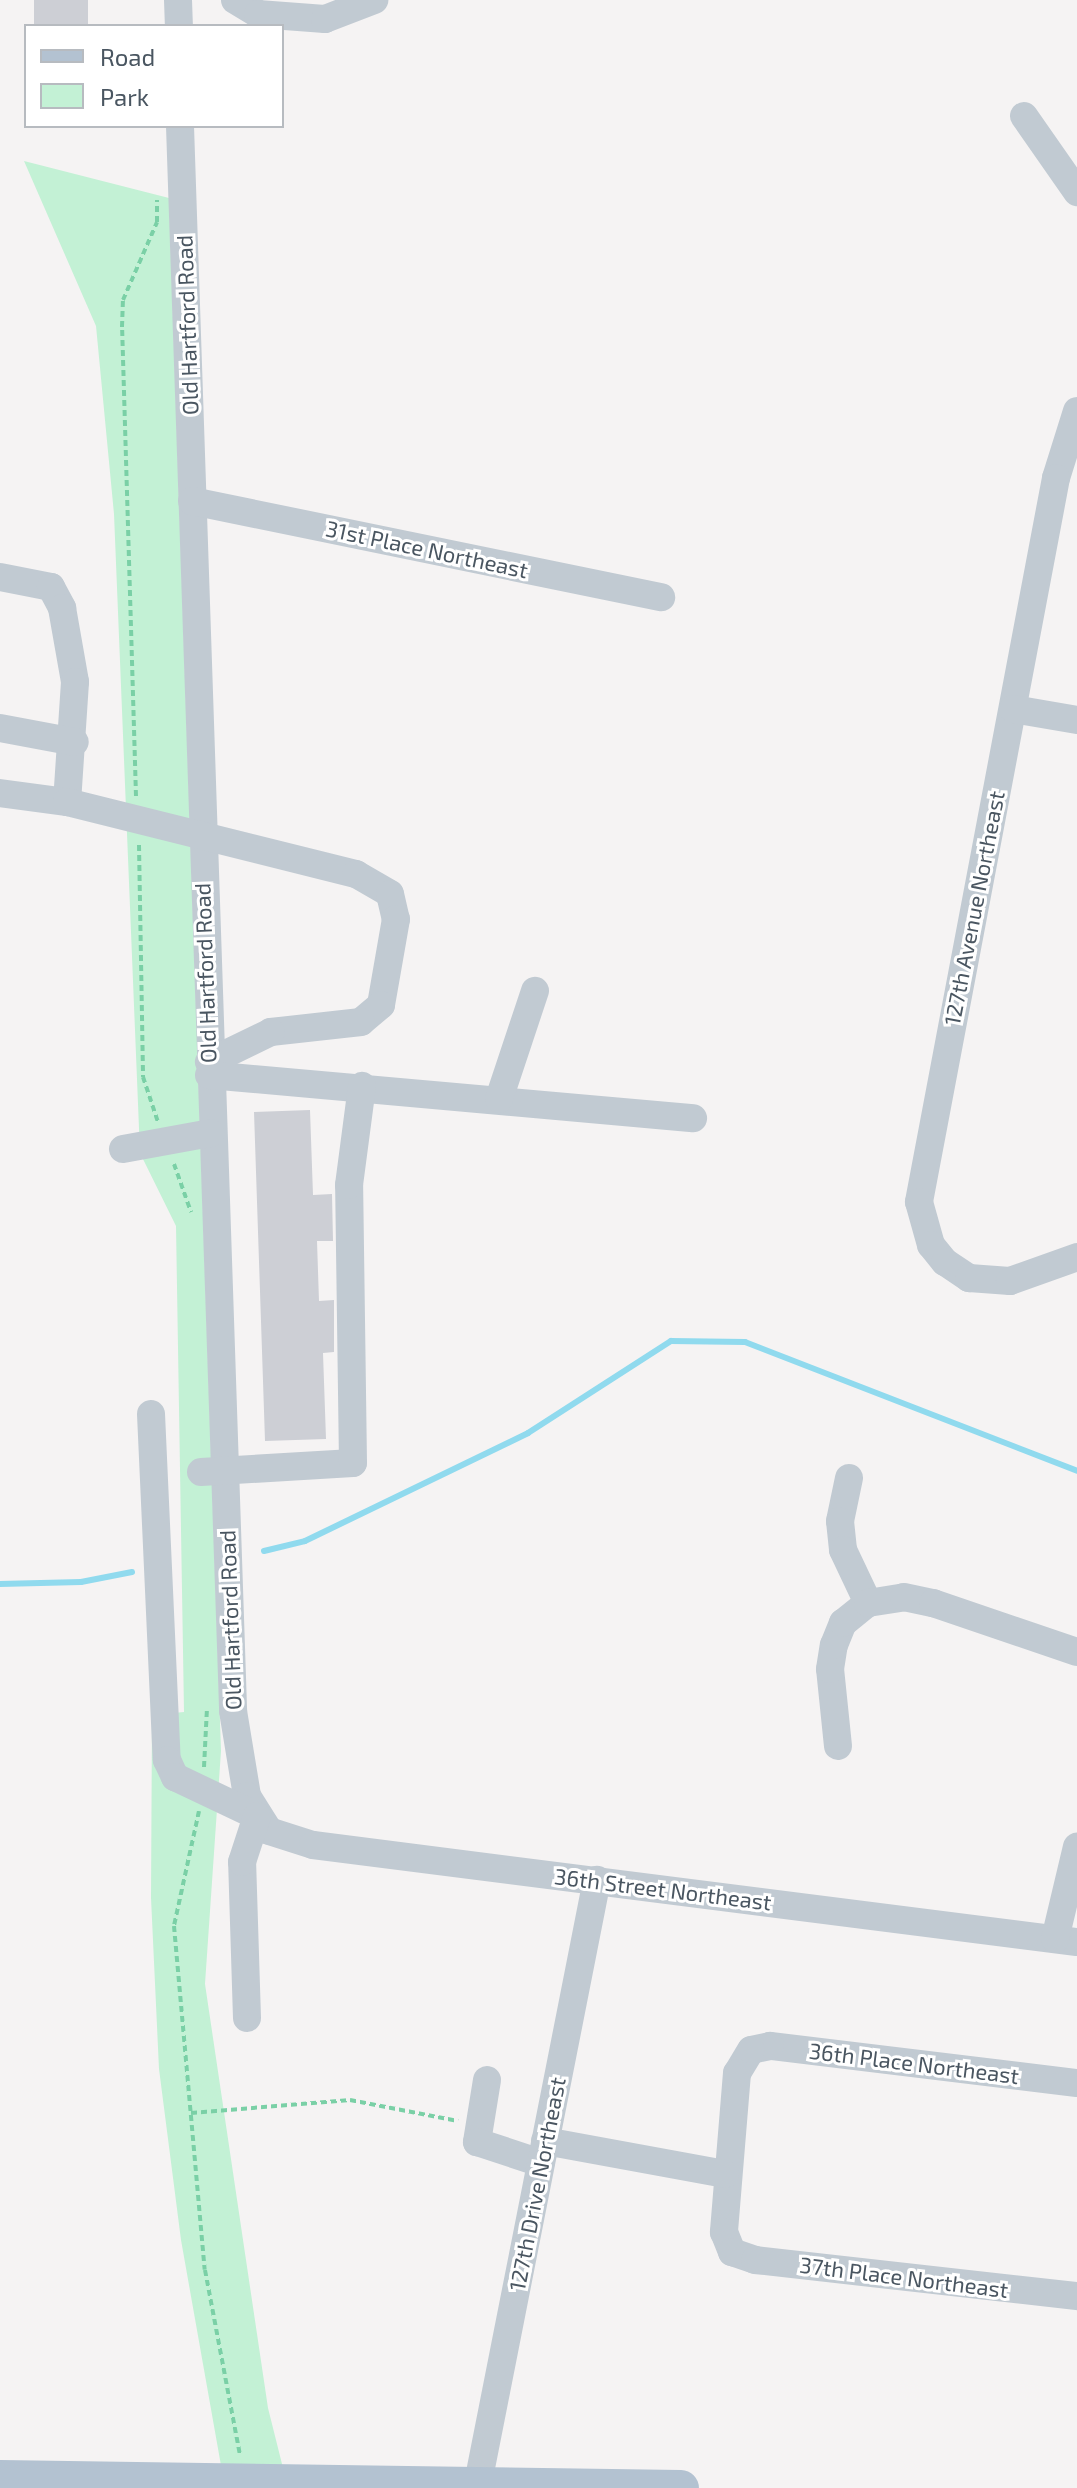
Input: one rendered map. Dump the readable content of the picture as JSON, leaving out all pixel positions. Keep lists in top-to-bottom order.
{
  "streets": {
    "street": [
      "Old Hartford Road",
      "31st Place Northeast",
      "127th Avenue Northeast",
      "36th Street Northeast",
      "36th Place Northeast",
      "127th Drive Northeast",
      "37th Place Northeast"
    ]
  },
  "crossings": [
    ["Old Hartford Road", "31st Place Northeast"],
    ["Old Hartford Road", "36th Street Northeast"],
    ["36th Street Northeast", "127th Drive Northeast"],
    ["36th Place Northeast", "37th Place Northeast"]
  ],
  "legend": ["Road", "Park"]
}
